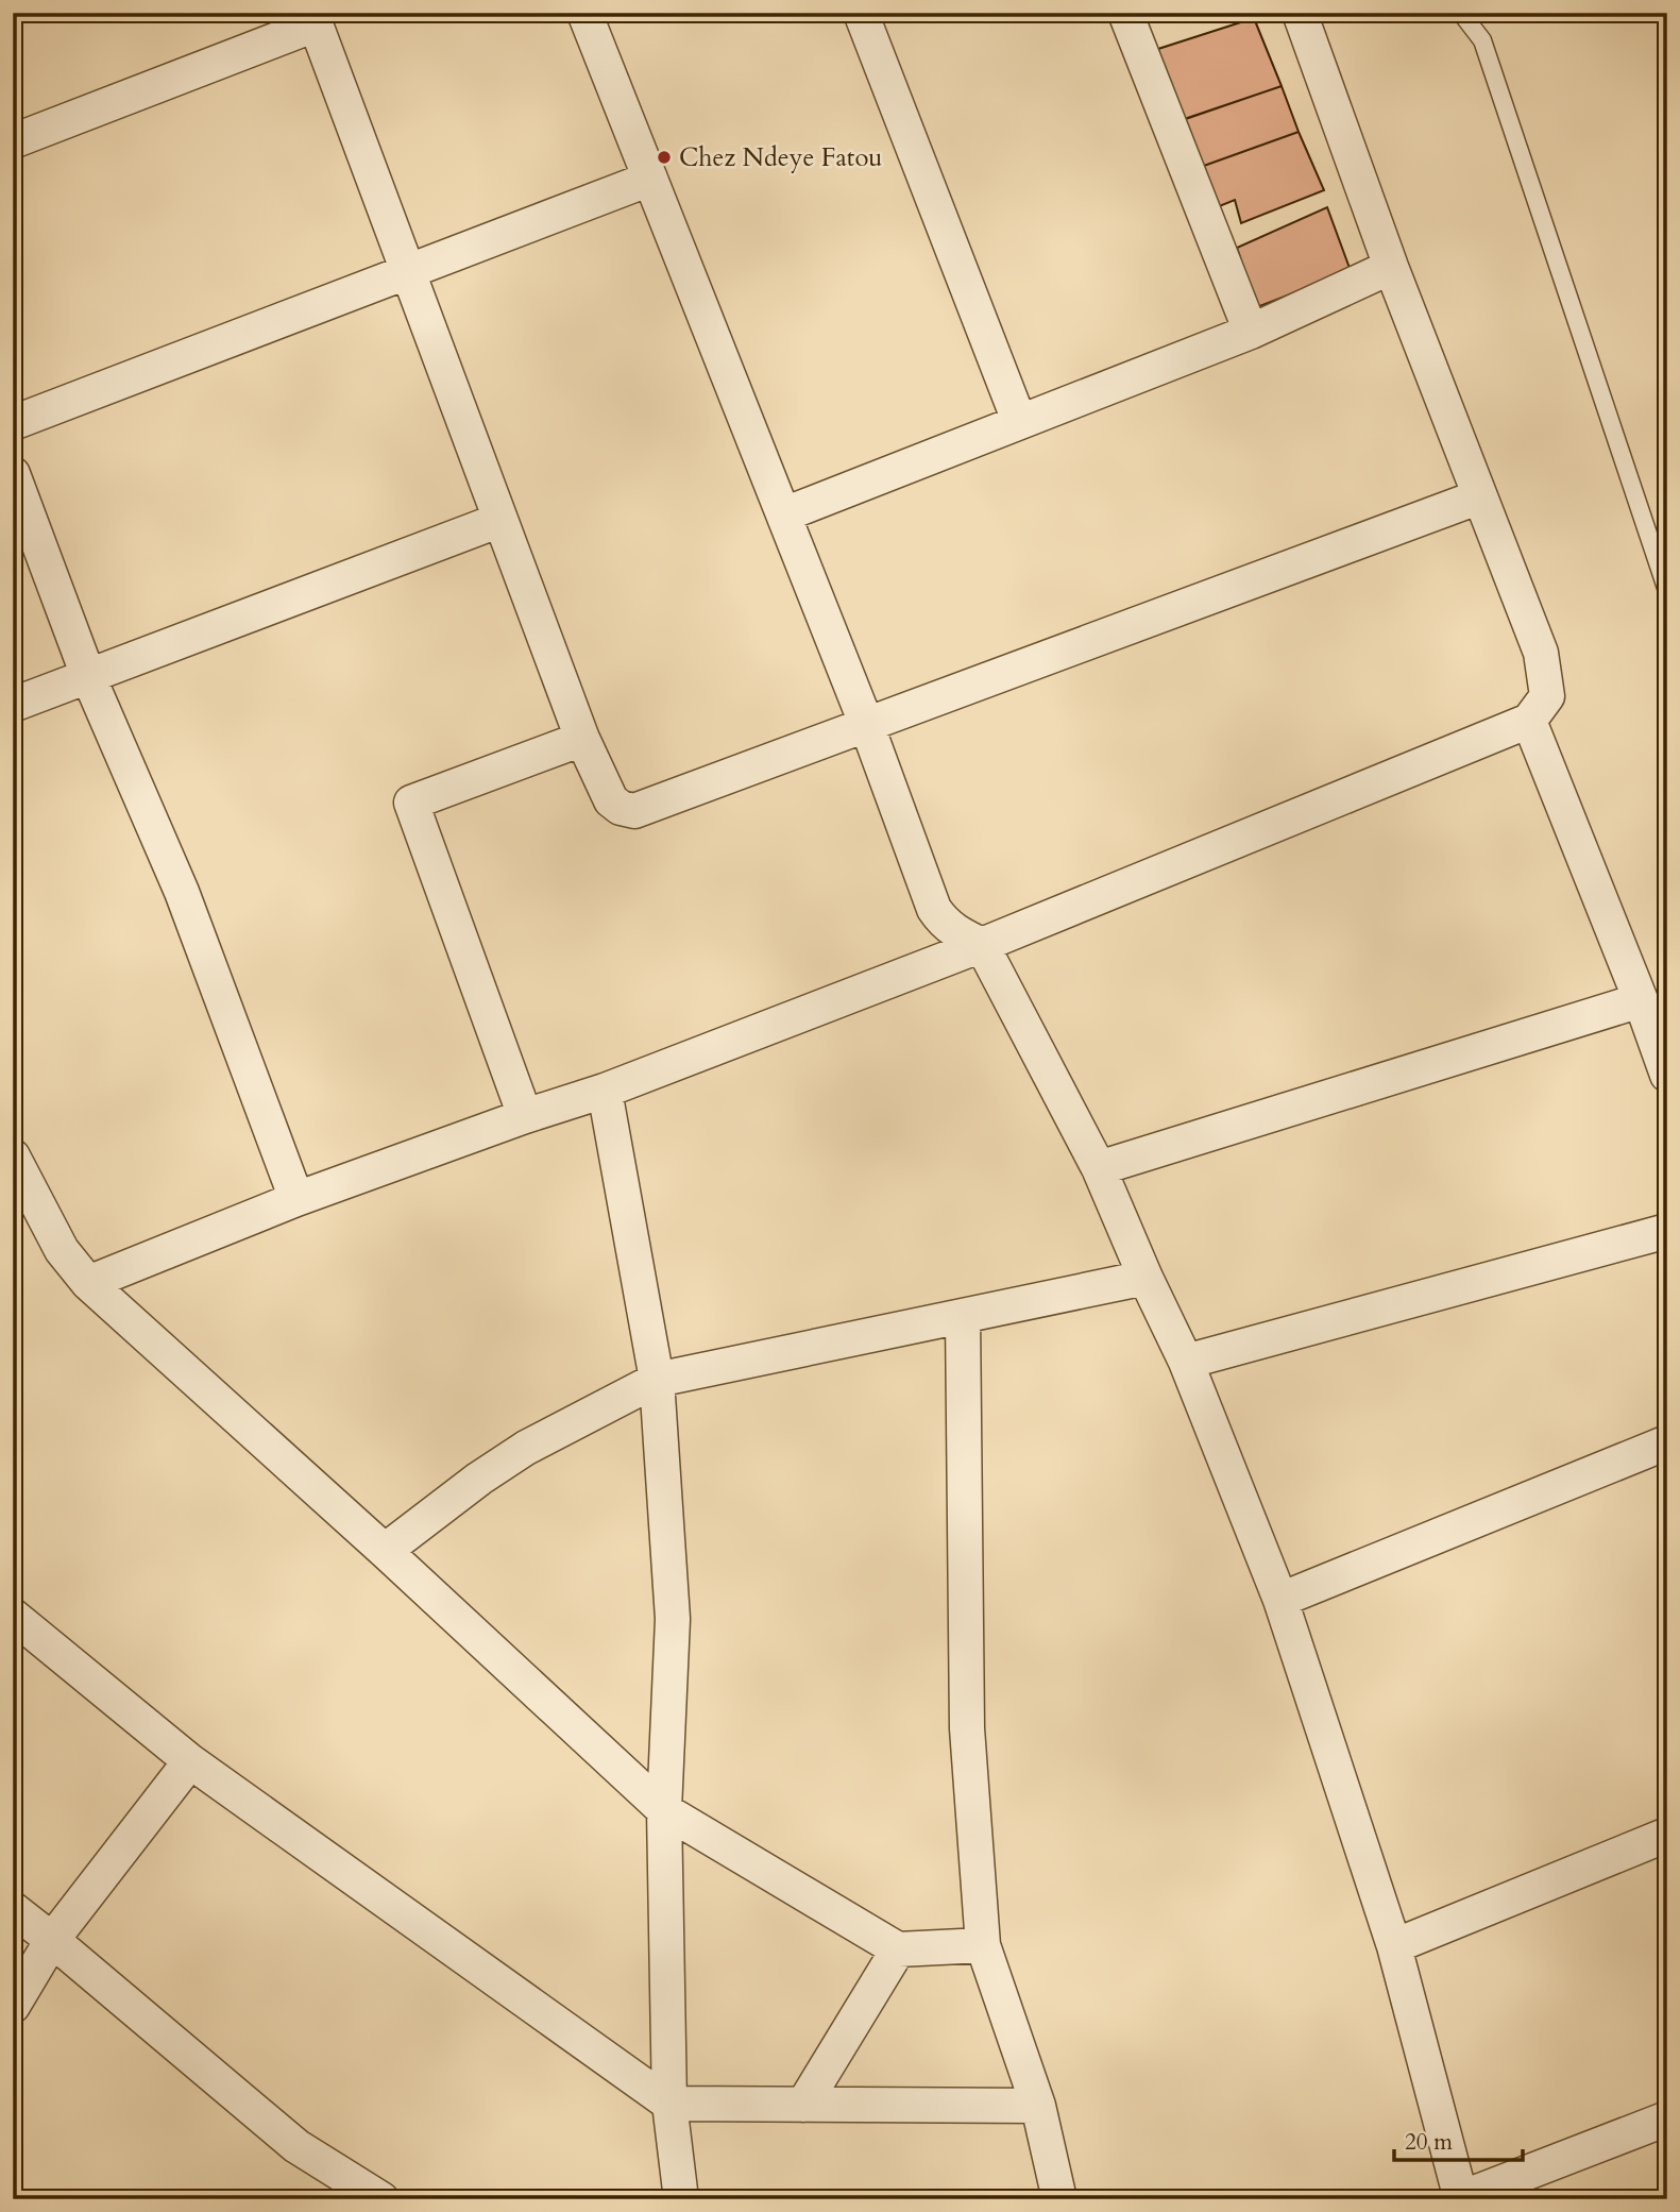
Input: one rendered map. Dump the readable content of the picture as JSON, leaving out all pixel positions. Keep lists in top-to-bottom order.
{
  "places": ["Chez Ndeye Fatou"],
  "scale_bar": "20 m"
}
